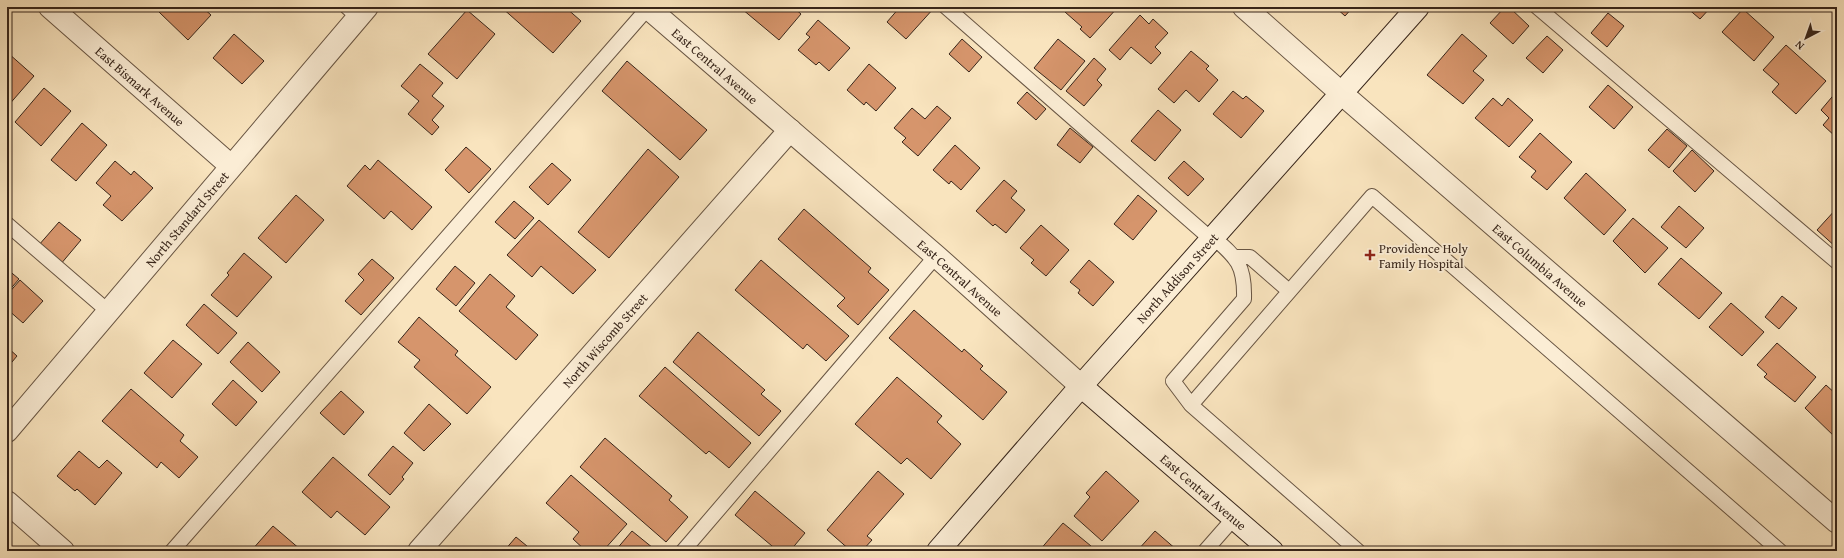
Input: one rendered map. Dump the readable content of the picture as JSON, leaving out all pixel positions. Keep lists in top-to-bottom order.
{
  "streets": {
    "street": [
      "East Central Avenue",
      "East Bismark Avenue",
      "North Standard Street",
      "East Columbia Avenue",
      "North Addison Street",
      "North Wiscomb Street"
    ]
  },
  "crossings": [
    ["East Central Avenue", "North Addison Street"],
    ["East Central Avenue", "North Wiscomb Street"],
    ["East Bismark Avenue", "North Standard Street"],
    ["East Columbia Avenue", "North Addison Street"]
  ],
  "places": {
    "health": ["Providence Holy Family Hospital"]
  },
  "north": "bottom left"
}
